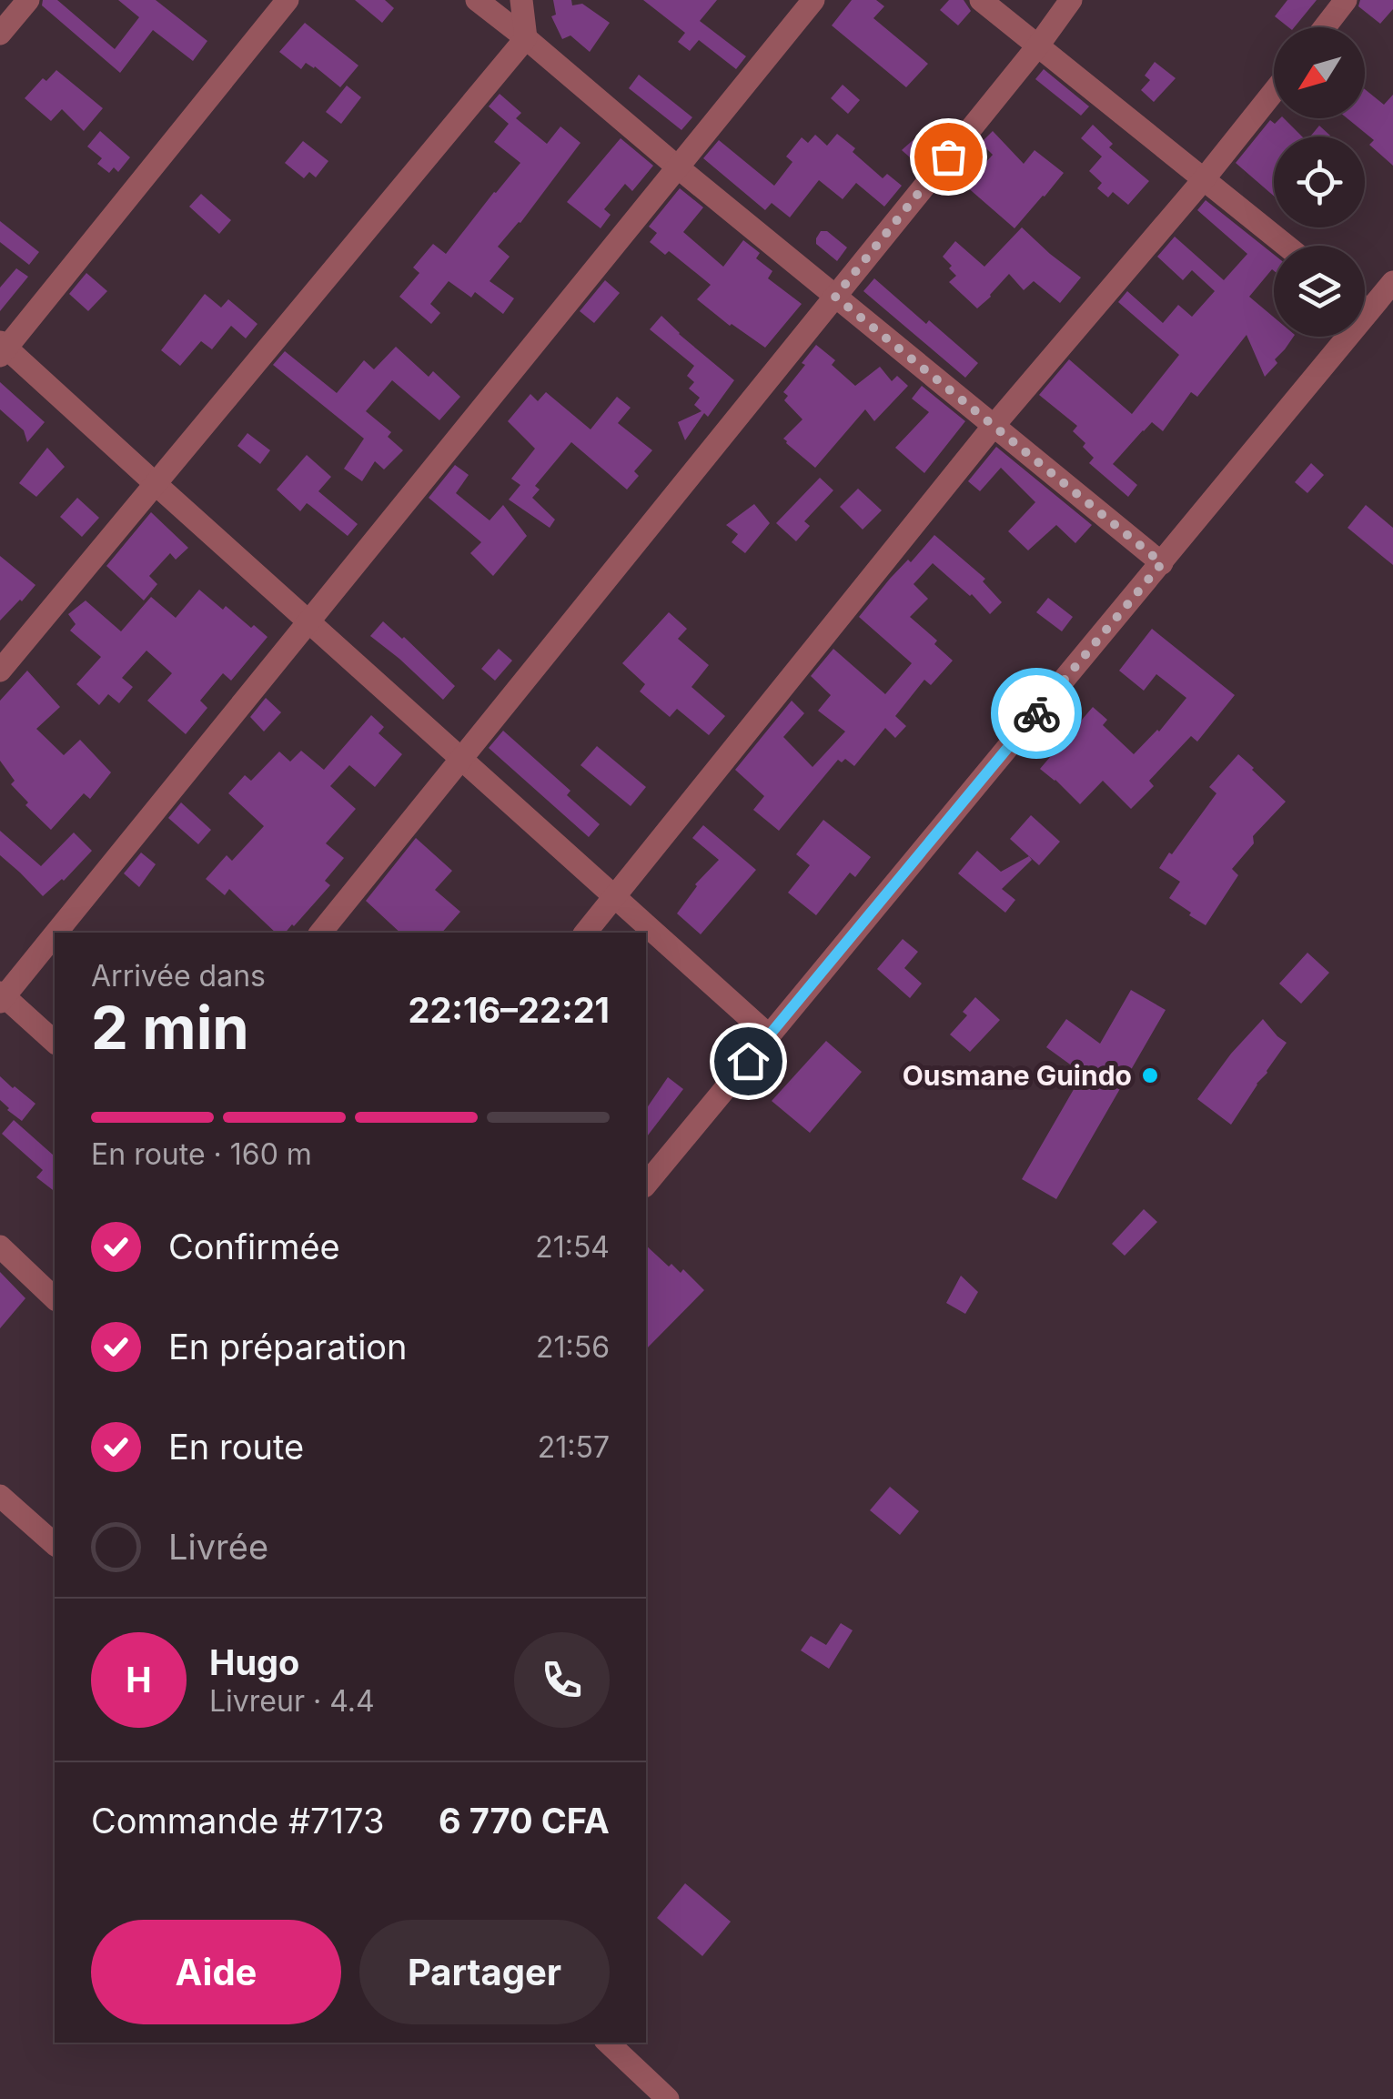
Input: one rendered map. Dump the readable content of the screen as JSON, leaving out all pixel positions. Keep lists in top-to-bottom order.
{
  "places": ["Ousmane Guindo"],
  "north": "bottom left",
  "page": {
    "heading": ["2 min", "Arrivée dans", "22:16–22:21"],
    "panel": [
      "Hugo",
      "Livreur · 4.4",
      "Commande #7173",
      "6 770 CFA"
    ],
    "bar": "En route · 160 m",
    "list": [
      ["Confirmée", "21:54"],
      ["En préparation", "21:56"],
      ["En route", "21:57"],
      "Livrée"
    ],
    "round": "H",
    "buttons": ["Aide", "Partager"]
  }
}
